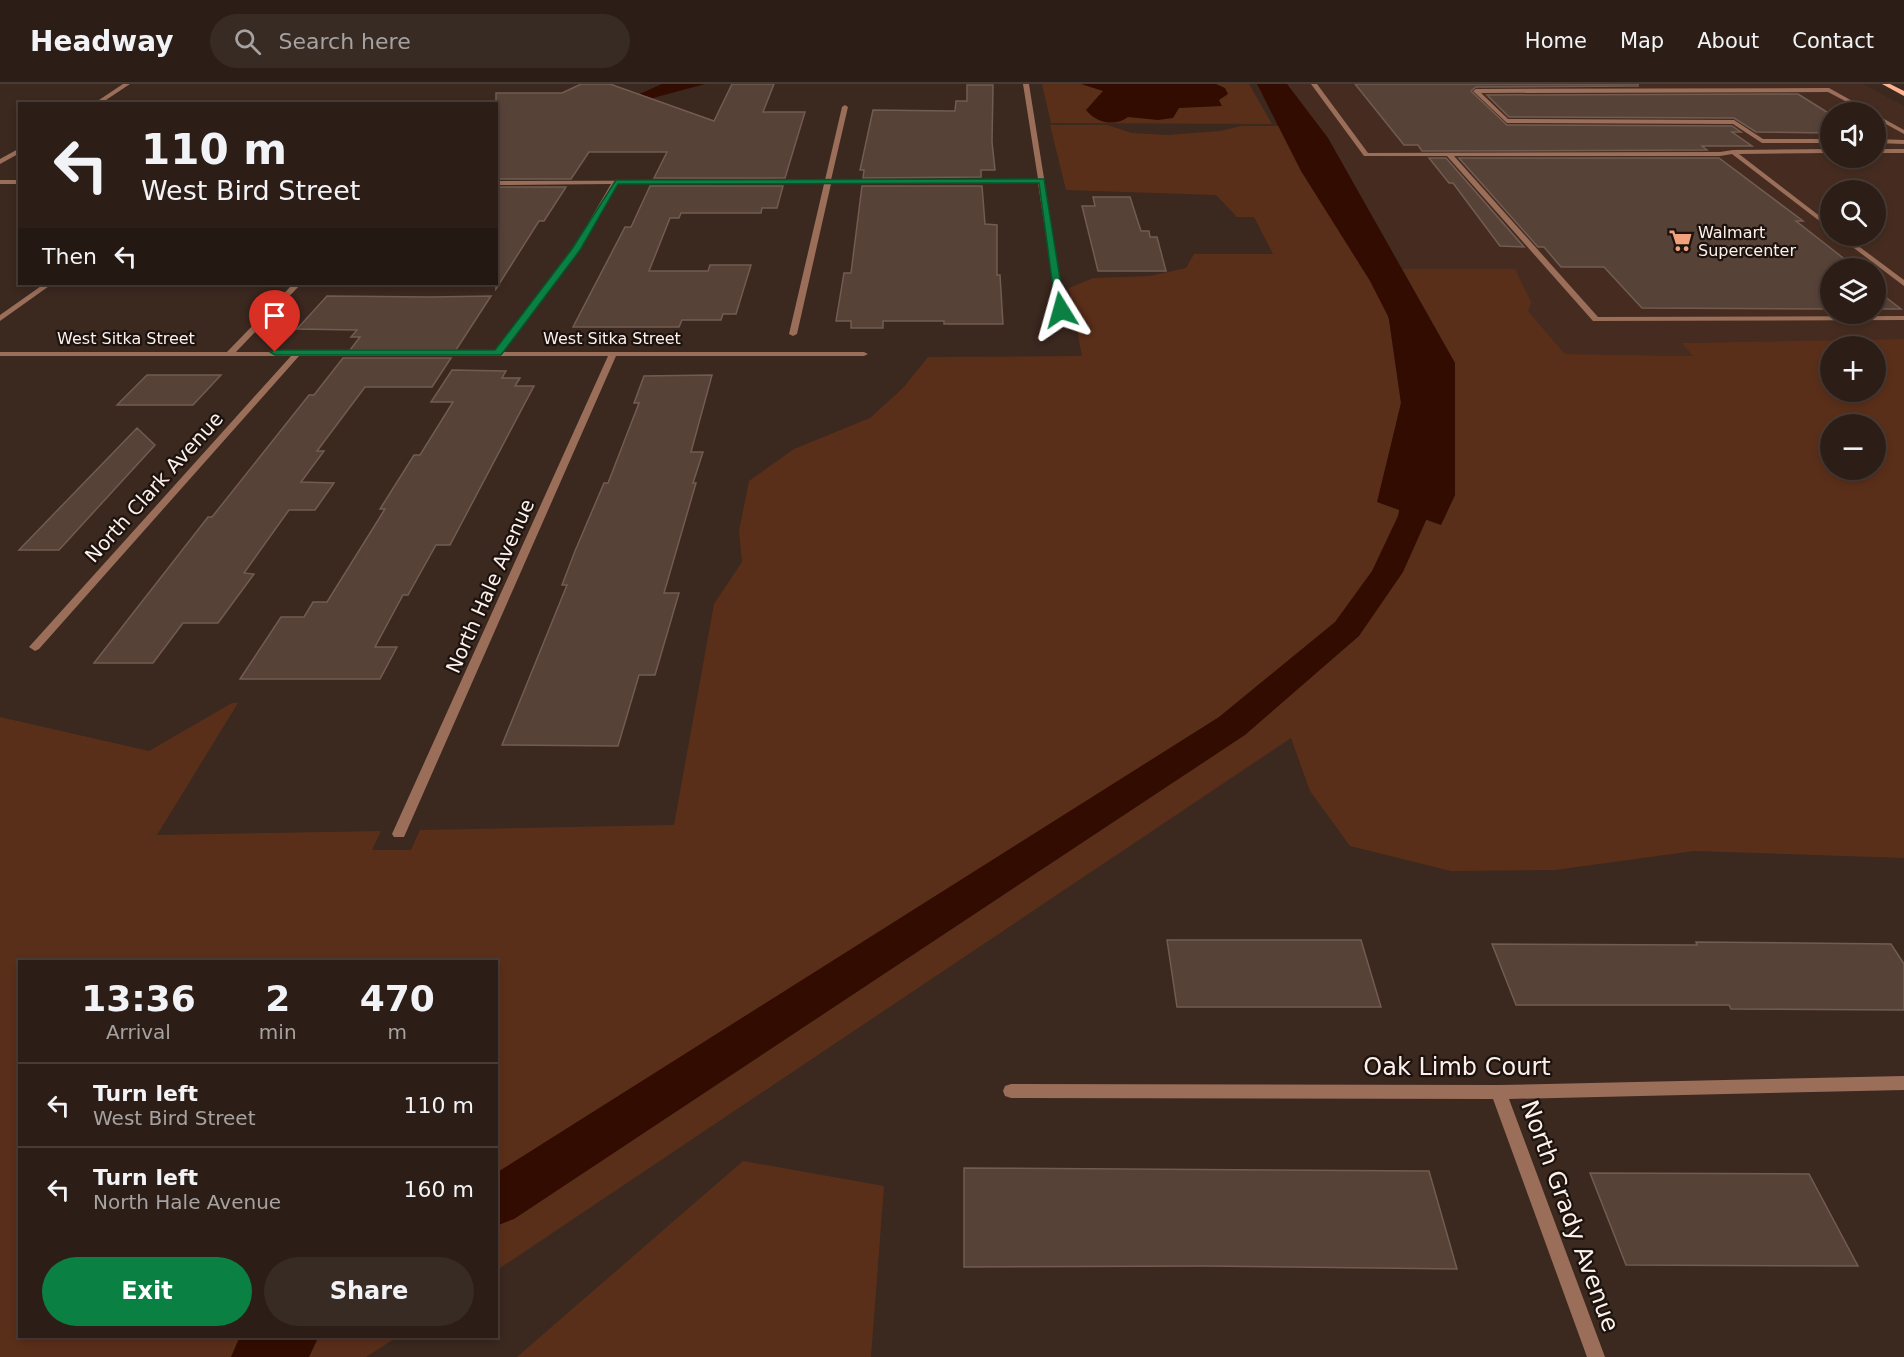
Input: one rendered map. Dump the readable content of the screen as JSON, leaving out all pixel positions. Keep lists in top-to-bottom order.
{
  "streets": {
    "street": [
      "West Sitka Street",
      "North Clark Avenue",
      "North Hale Avenue",
      "Oak Limb Court",
      "North Grady Avenue"
    ]
  },
  "crossings": [
    ["West Sitka Street", "North Clark Avenue"],
    ["West Sitka Street", "North Hale Avenue"],
    ["Oak Limb Court", "North Grady Avenue"]
  ],
  "places": {
    "supermarket": ["Walmart Supercenter"]
  },
  "page": {
    "header": "Headway",
    "search": "Search here",
    "nav": [
      "Home",
      "Map",
      "About",
      "Contact"
    ],
    "map_buttons": ["+", "−"],
    "turn": ["110 m", "West Bird Street"],
    "then": "Then",
    "eta": [
      "13:36",
      "Arrival",
      "2",
      "min",
      "470",
      "m"
    ],
    "list": [
      {
        "name": "Turn left",
        "note": "West Bird Street",
        "value": "110 m"
      },
      {
        "name": "Turn left",
        "note": "North Hale Avenue",
        "value": "160 m"
      }
    ],
    "buttons": ["Exit", "Share"]
  }
}
